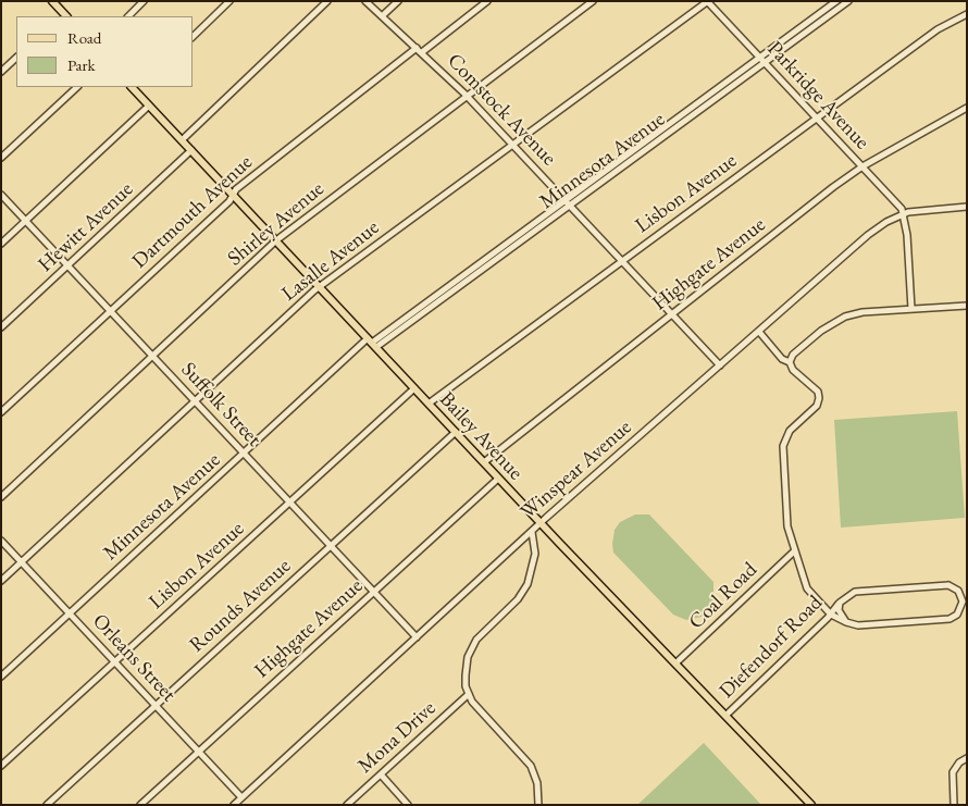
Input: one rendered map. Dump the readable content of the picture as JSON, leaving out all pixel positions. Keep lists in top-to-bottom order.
{
  "streets": {
    "main road": ["Bailey Avenue"],
    "street": [
      "Parkridge Avenue",
      "Comstock Avenue",
      "Minnesota Avenue",
      "Lisbon Avenue",
      "Dartmouth Avenue",
      "Shirley Avenue",
      "Hewitt Avenue",
      "Lasalle Avenue",
      "Highgate Avenue",
      "Suffolk Street",
      "Winspear Avenue",
      "Coal Road",
      "Rounds Avenue",
      "Diefendorf Road",
      "Orleans Street",
      "Mona Drive"
    ]
  },
  "crossings": [
    ["Parkridge Avenue", "Minnesota Avenue"],
    ["Parkridge Avenue", "Lisbon Avenue"],
    ["Parkridge Avenue", "Lasalle Avenue"],
    ["Parkridge Avenue", "Highgate Avenue"],
    ["Parkridge Avenue", "Winspear Avenue"],
    ["Comstock Avenue", "Minnesota Avenue"],
    ["Comstock Avenue", "Lisbon Avenue"],
    ["Comstock Avenue", "Dartmouth Avenue"],
    ["Comstock Avenue", "Shirley Avenue"],
    ["Comstock Avenue", "Lasalle Avenue"],
    ["Comstock Avenue", "Highgate Avenue"],
    ["Comstock Avenue", "Winspear Avenue"],
    ["Minnesota Avenue", "Suffolk Street"],
    ["Minnesota Avenue", "Bailey Avenue"],
    ["Minnesota Avenue", "Orleans Street"],
    ["Lisbon Avenue", "Suffolk Street"],
    ["Lisbon Avenue", "Bailey Avenue"],
    ["Lisbon Avenue", "Orleans Street"],
    ["Dartmouth Avenue", "Suffolk Street"],
    ["Dartmouth Avenue", "Bailey Avenue"],
    ["Shirley Avenue", "Suffolk Street"],
    ["Shirley Avenue", "Bailey Avenue"],
    ["Hewitt Avenue", "Suffolk Street"],
    ["Hewitt Avenue", "Bailey Avenue"],
    ["Lasalle Avenue", "Suffolk Street"],
    ["Lasalle Avenue", "Bailey Avenue"],
    ["Lasalle Avenue", "Orleans Street"],
    ["Highgate Avenue", "Suffolk Street"],
    ["Highgate Avenue", "Bailey Avenue"],
    ["Highgate Avenue", "Orleans Street"],
    ["Suffolk Street", "Winspear Avenue"],
    ["Suffolk Street", "Rounds Avenue"],
    ["Bailey Avenue", "Winspear Avenue"],
    ["Bailey Avenue", "Coal Road"],
    ["Bailey Avenue", "Rounds Avenue"],
    ["Bailey Avenue", "Diefendorf Road"],
    ["Winspear Avenue", "Orleans Street"],
    ["Rounds Avenue", "Orleans Street"]
  ],
  "legend": ["Road", "Park"]
}
